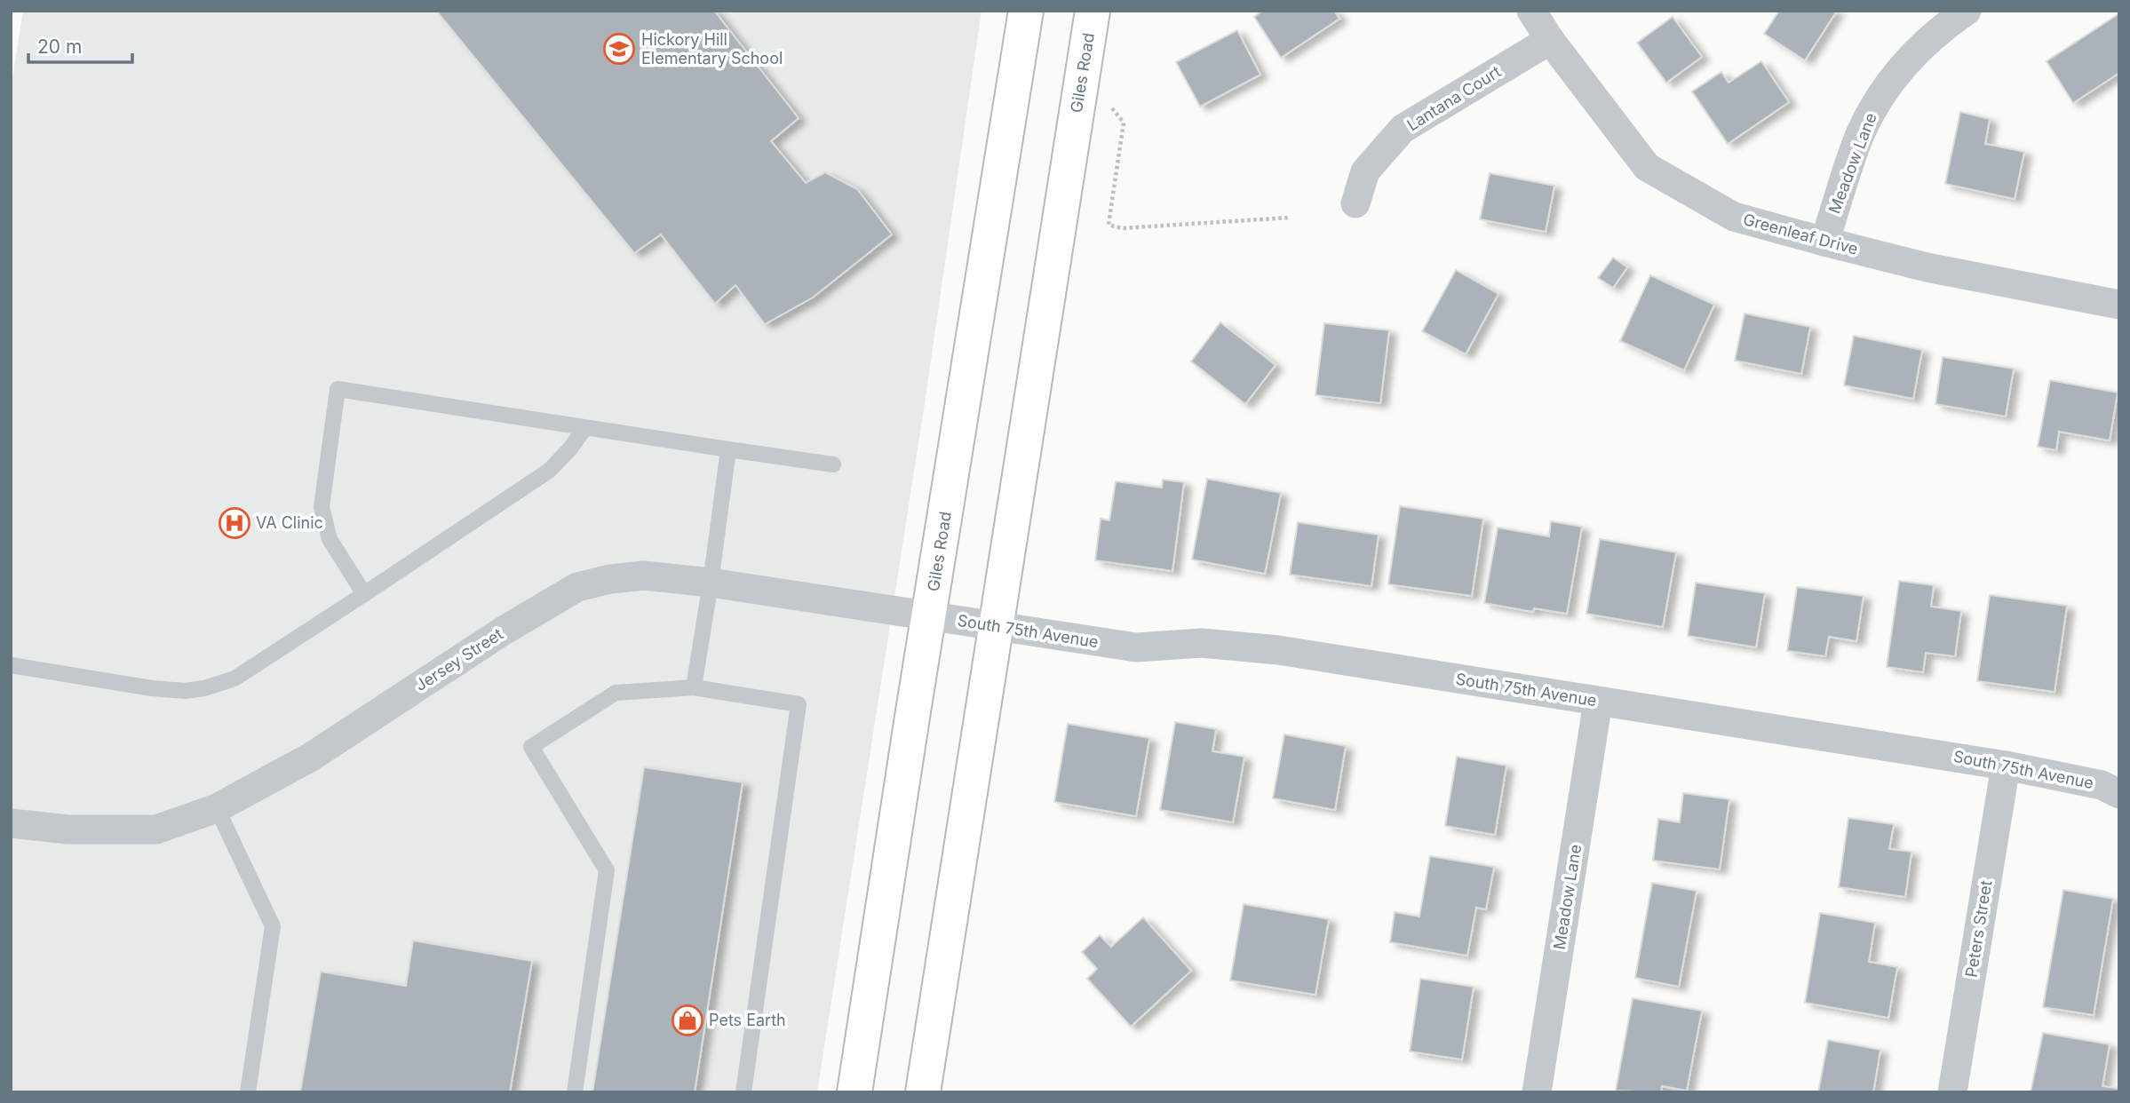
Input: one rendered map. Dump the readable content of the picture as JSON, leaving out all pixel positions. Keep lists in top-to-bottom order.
{
  "streets": {
    "main road": ["Giles Road"],
    "street": [
      "Lantana Court",
      "Meadow Lane",
      "Greenleaf Drive",
      "South 75th Avenue",
      "Jersey Street",
      "Peters Street"
    ]
  },
  "crossings": [
    ["Giles Road", "South 75th Avenue"],
    ["Giles Road", "Jersey Street"],
    ["Lantana Court", "Greenleaf Drive"],
    ["Meadow Lane", "Greenleaf Drive"],
    ["Meadow Lane", "South 75th Avenue"],
    ["South 75th Avenue", "Jersey Street"],
    ["South 75th Avenue", "Peters Street"]
  ],
  "places": {
    "school or university": ["Hickory Hill Elementary School"],
    "hospital": ["VA Clinic"],
    "shop": ["Pets Earth"]
  },
  "scale_bar": "20 m"
}
